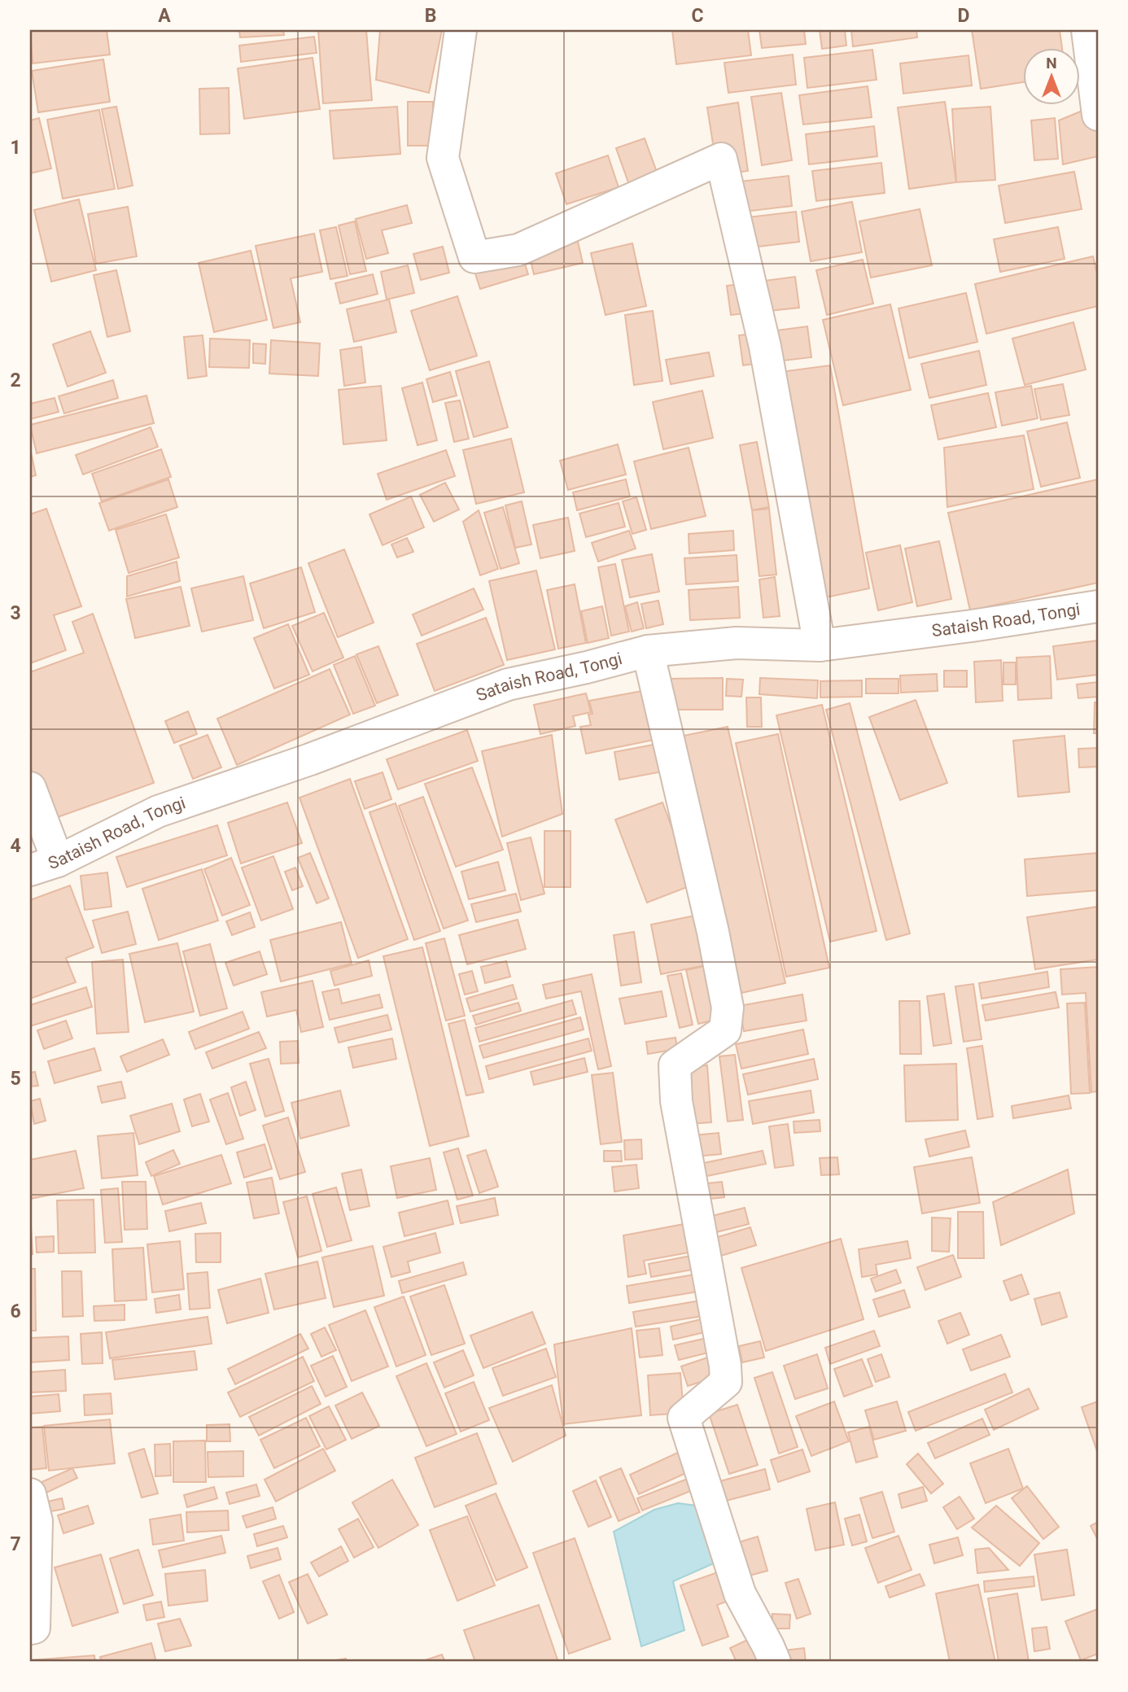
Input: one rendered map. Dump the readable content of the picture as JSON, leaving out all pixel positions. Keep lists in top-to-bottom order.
{
  "streets": {
    "street": ["Sataish Road, Tongi"]
  },
  "north": "top",
  "grid": {
    "columns": [
      "A",
      "B",
      "C",
      "D"
    ],
    "rows": [
      "1",
      "2",
      "3",
      "4",
      "5",
      "6",
      "7"
    ]
  }
}
